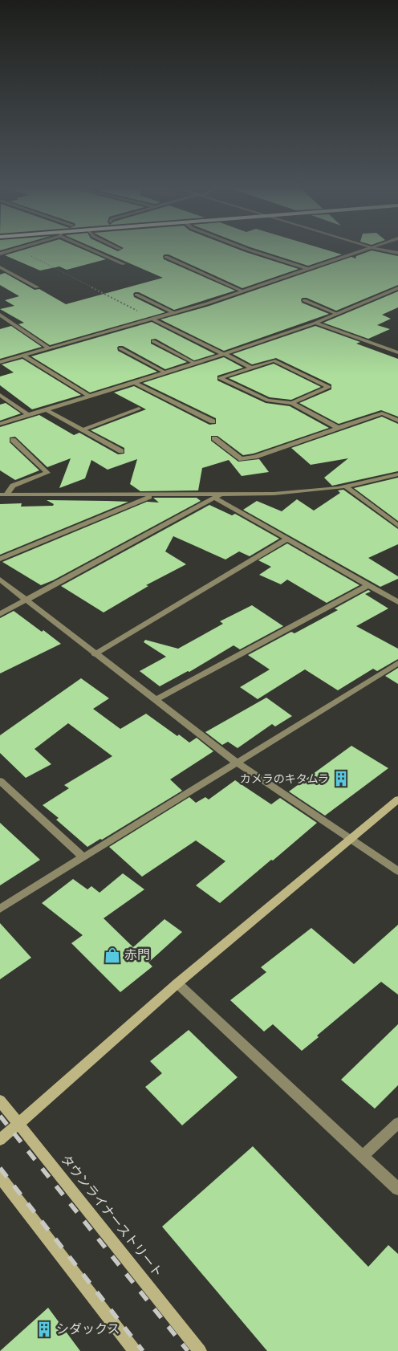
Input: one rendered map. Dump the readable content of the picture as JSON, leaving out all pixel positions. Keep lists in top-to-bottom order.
{
  "streets": {
    "street": ["タウンライナーストリート"]
  },
  "places": {
    "building": ["カメラのキタムラ", "シダックス"],
    "shop": ["赤門"]
  }
}
